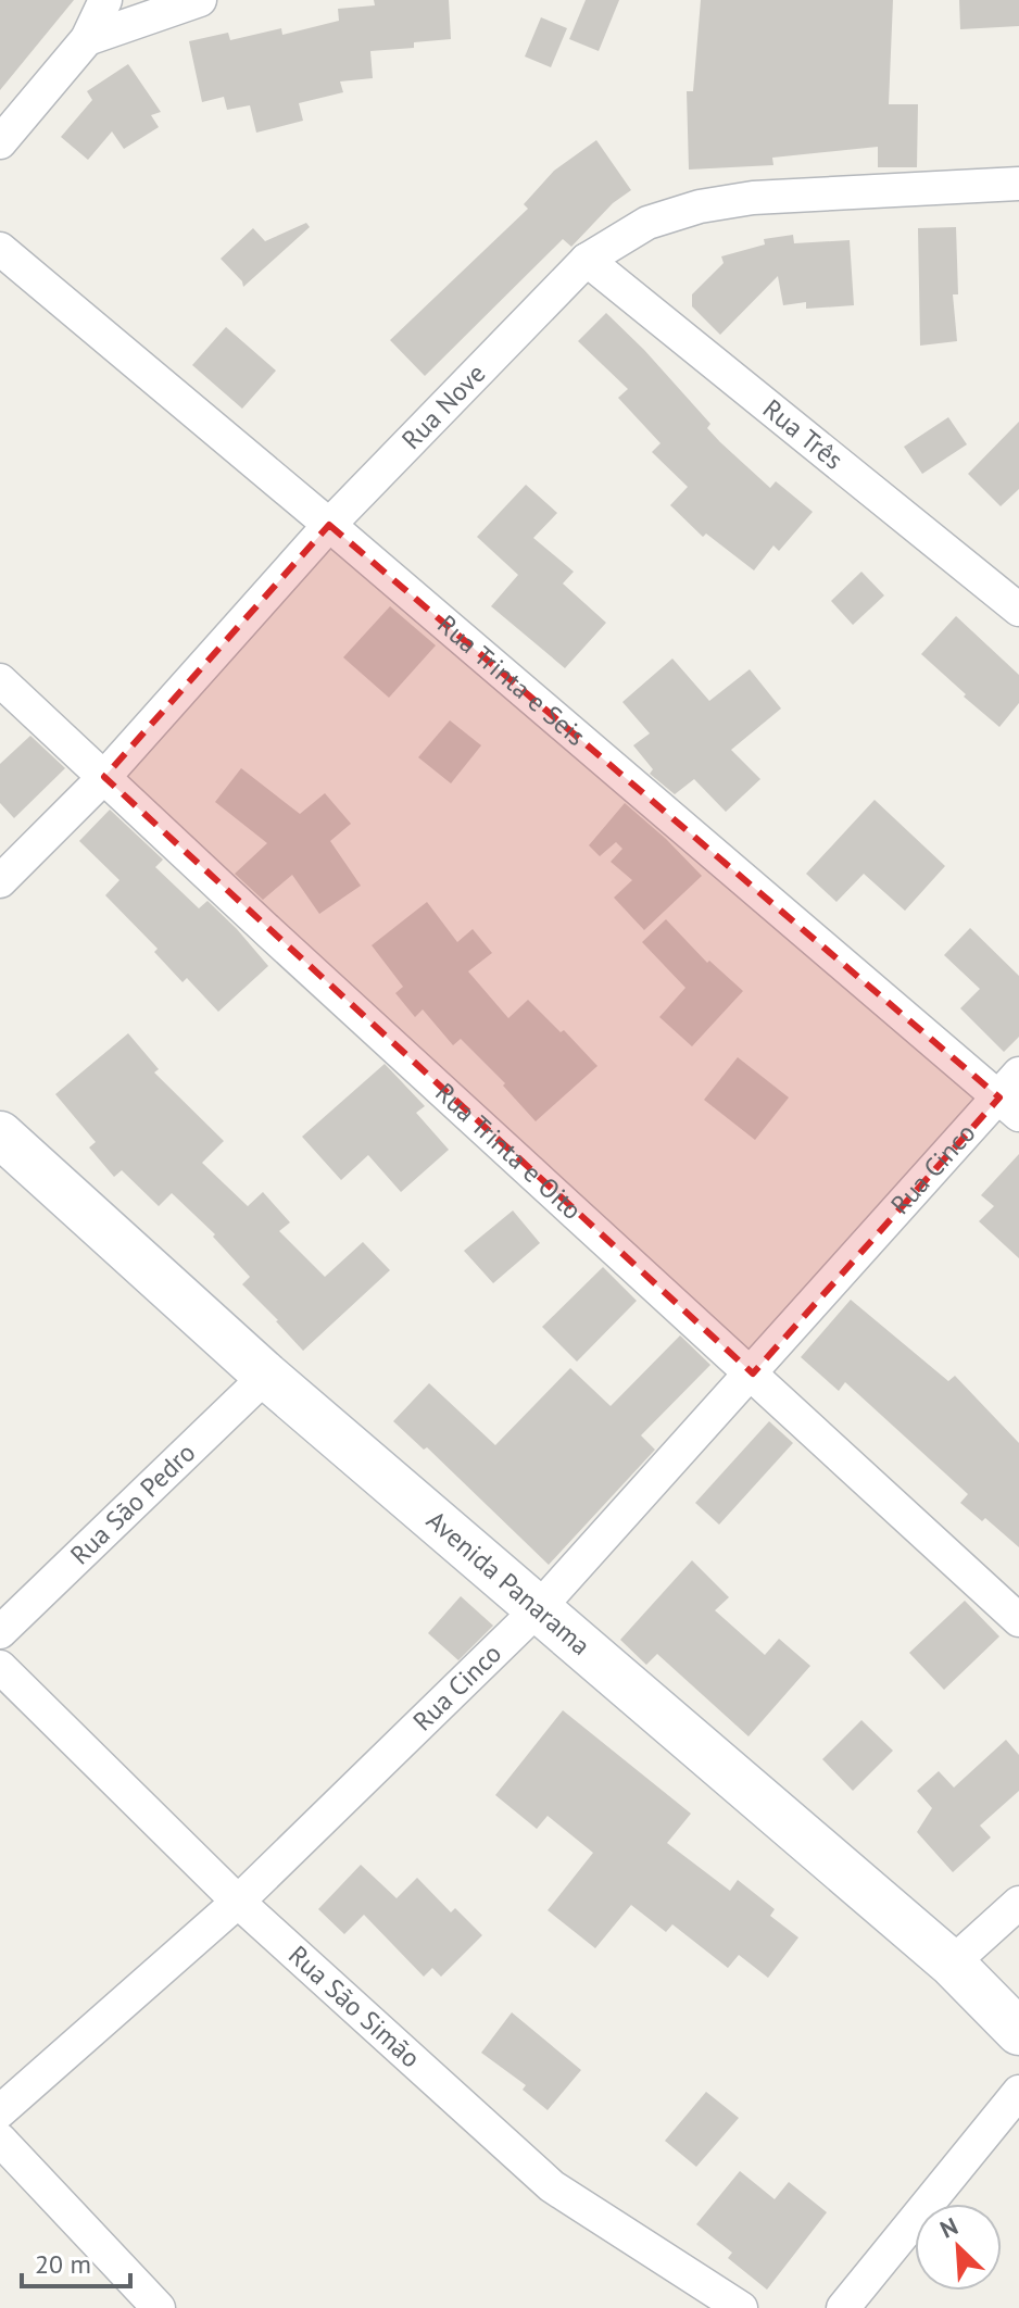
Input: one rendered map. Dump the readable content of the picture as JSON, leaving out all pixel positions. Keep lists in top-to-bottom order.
{
  "streets": {
    "street": [
      "Rua Nove",
      "Rua Três",
      "Rua Trinta e Seis",
      "Rua Trinta e Oito",
      "Rua Cinco",
      "Rua São Pedro",
      "Avenida Panarama",
      "Rua São Simão"
    ]
  },
  "crossings": [
    ["Rua Nove", "Rua Três"],
    ["Rua Nove", "Rua Trinta e Seis"],
    ["Rua Nove", "Rua Trinta e Oito"],
    ["Rua Trinta e Seis", "Rua Cinco"],
    ["Rua Trinta e Oito", "Rua Cinco"],
    ["Rua Cinco", "Avenida Panarama"],
    ["Rua Cinco", "Rua São Simão"],
    ["Rua São Pedro", "Avenida Panarama"]
  ],
  "scale_bar": "20 m",
  "north": "top left"
}
